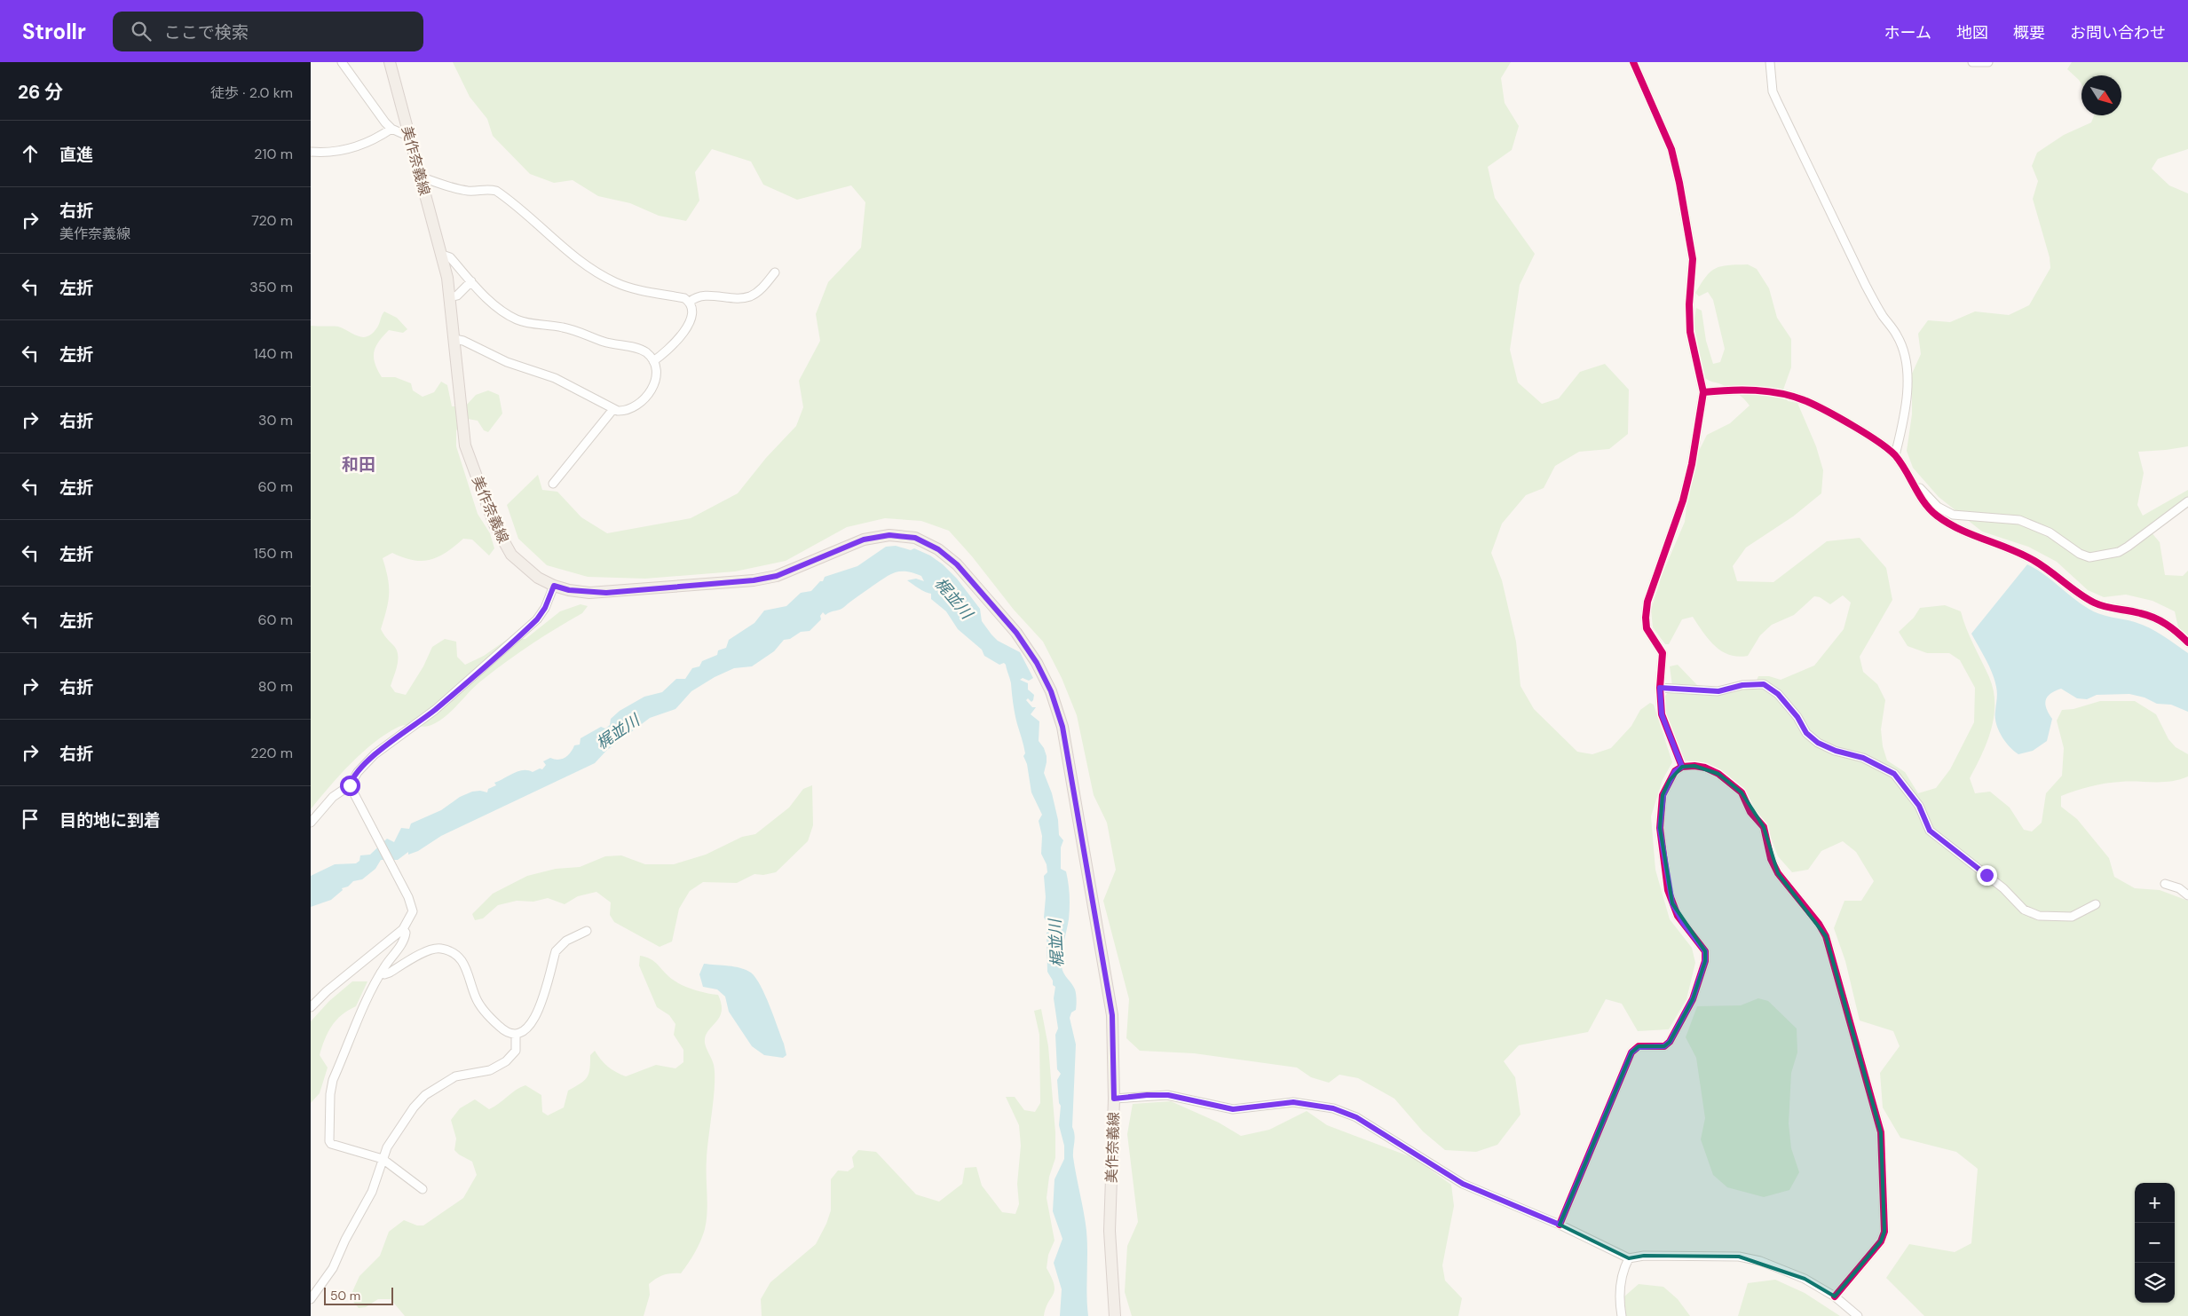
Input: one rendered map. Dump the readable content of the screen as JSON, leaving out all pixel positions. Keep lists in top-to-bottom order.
{
  "streets": {
    "main road": ["美作奈義線"]
  },
  "districts": ["和田"],
  "water": ["梶並川"],
  "scale_bar": "50 m",
  "north": "bottom right",
  "page": {
    "header": "Strollr",
    "search": "ここで検索",
    "nav": [
      "ホーム",
      "地図",
      "概要",
      "お問い合わせ"
    ],
    "heading": ["26 分", "徒歩 · 2.0 km"],
    "list": [
      ["直進", "210 m"],
      ["右折", "美作奈義線", "720 m"],
      ["左折", "350 m"],
      ["左折", "140 m"],
      ["右折", "30 m"],
      ["左折", "60 m"],
      ["左折", "150 m"],
      ["左折", "60 m"],
      ["右折", "80 m"],
      ["右折", "220 m"],
      "目的地に到着"
    ],
    "map_buttons": ["+", "−"],
    "scale": "50 m"
  }
}
